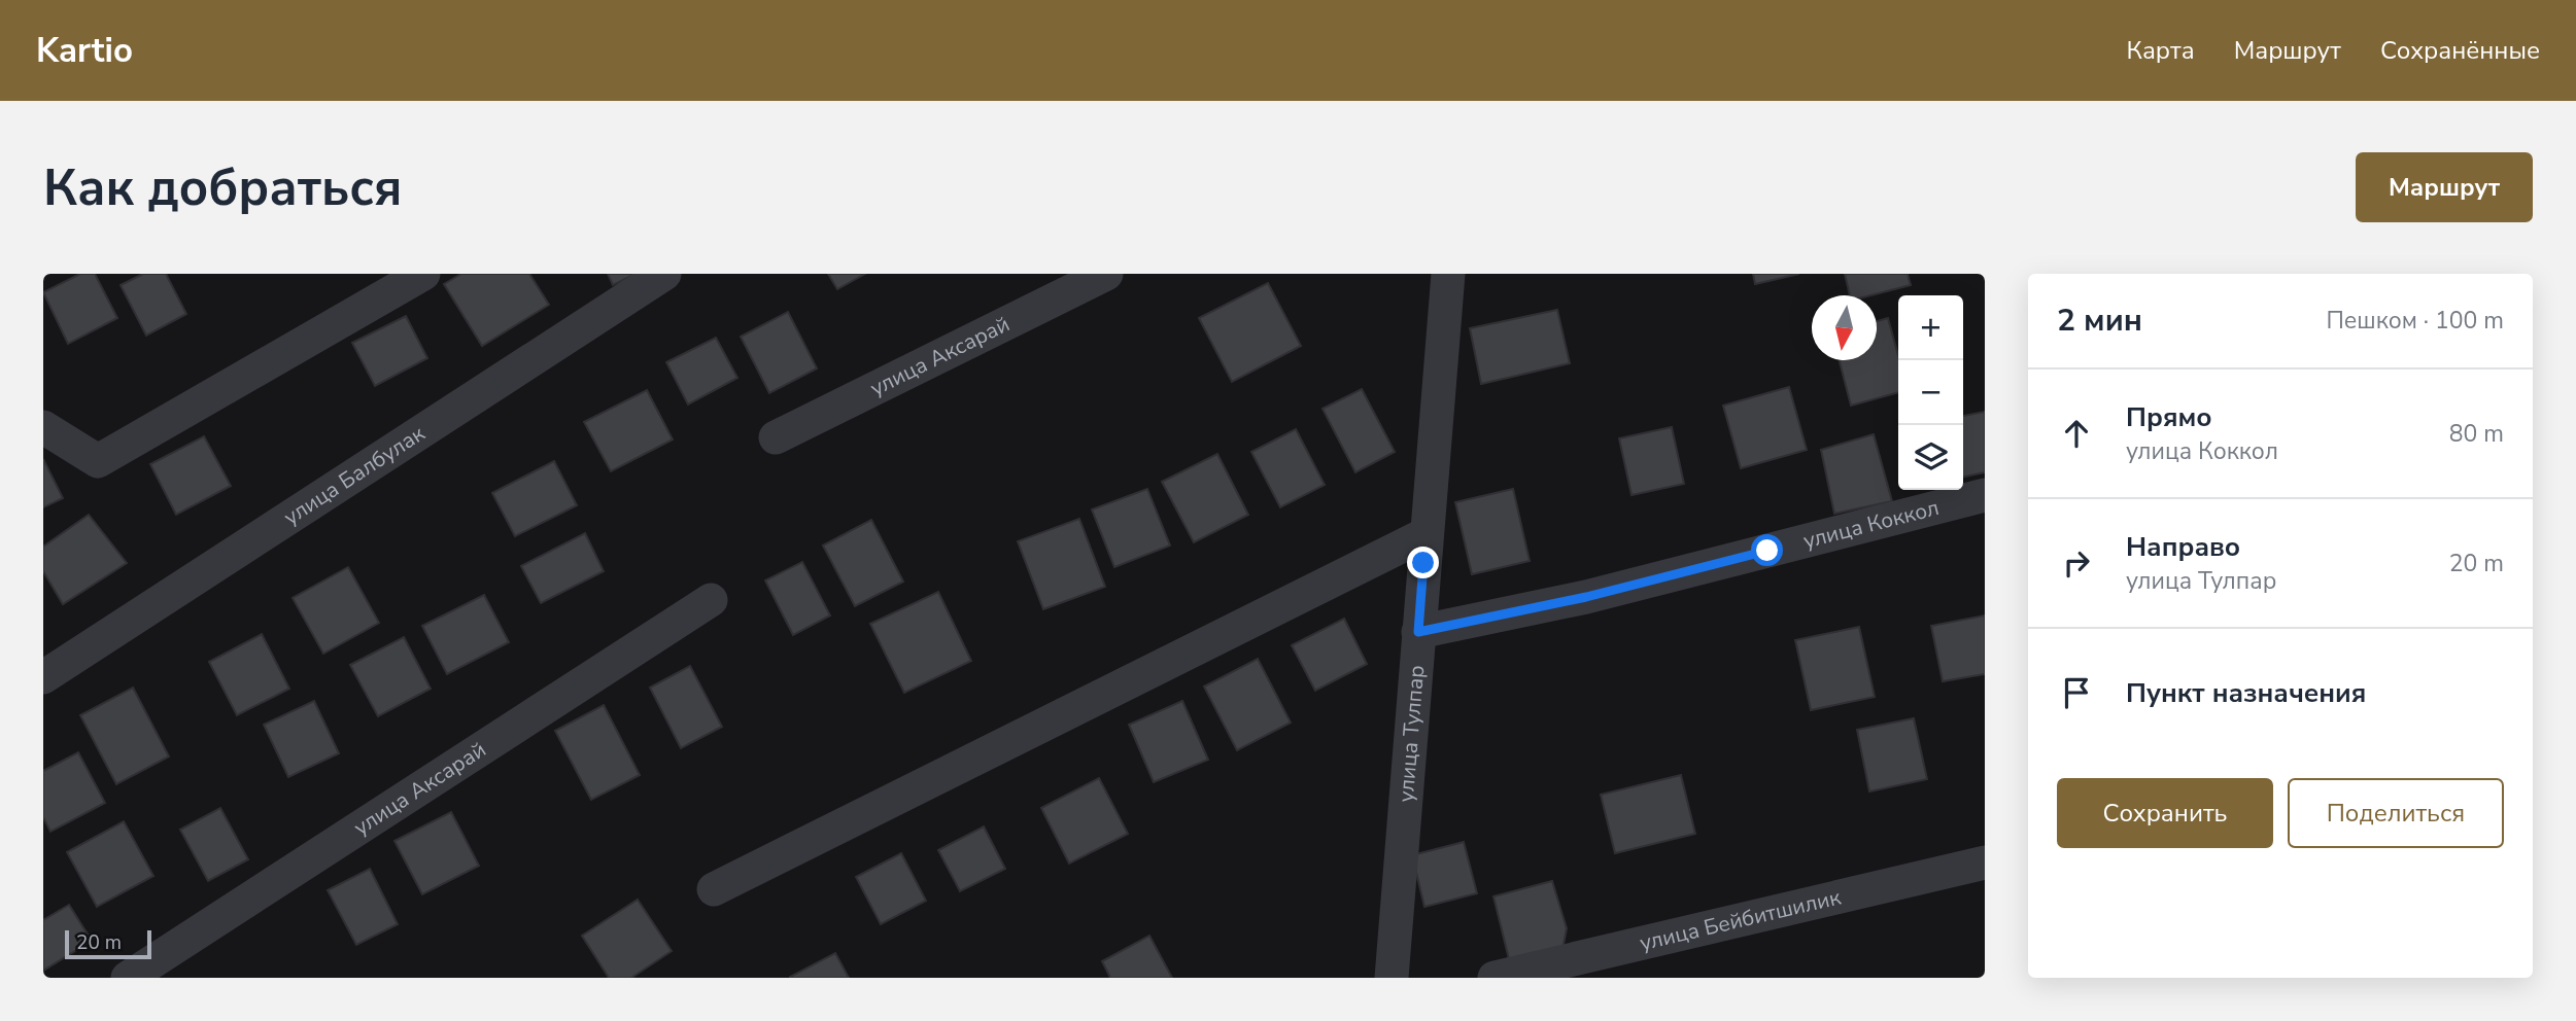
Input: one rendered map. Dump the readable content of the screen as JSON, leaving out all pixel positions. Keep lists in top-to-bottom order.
{
  "streets": {
    "street": [
      "улица Аксарай",
      "улица Балбулак",
      "улица Коккол",
      "улица Тулпар",
      "улица Бейбитшилик"
    ]
  },
  "crossings": [
    ["улица Коккол", "улица Тулпар"]
  ],
  "scale_bar": "20 m",
  "north": "bottom",
  "page": {
    "header": "Kartio",
    "nav": ["Карта", "Маршрут", "Сохранённые"],
    "buttons": [
      "Маршрут",
      ["Сохранить", "Поделиться"]
    ],
    "title": "Как добраться",
    "heading": ["2 мин", "Пешком · 100 m"],
    "map_buttons": ["+", "−"],
    "list": [
      ["Прямо", "улица Коккол", "80 m"],
      ["Направо", "улица Тулпар", "20 m"],
      "Пункт назначения"
    ],
    "scale": "20 m"
  }
}
